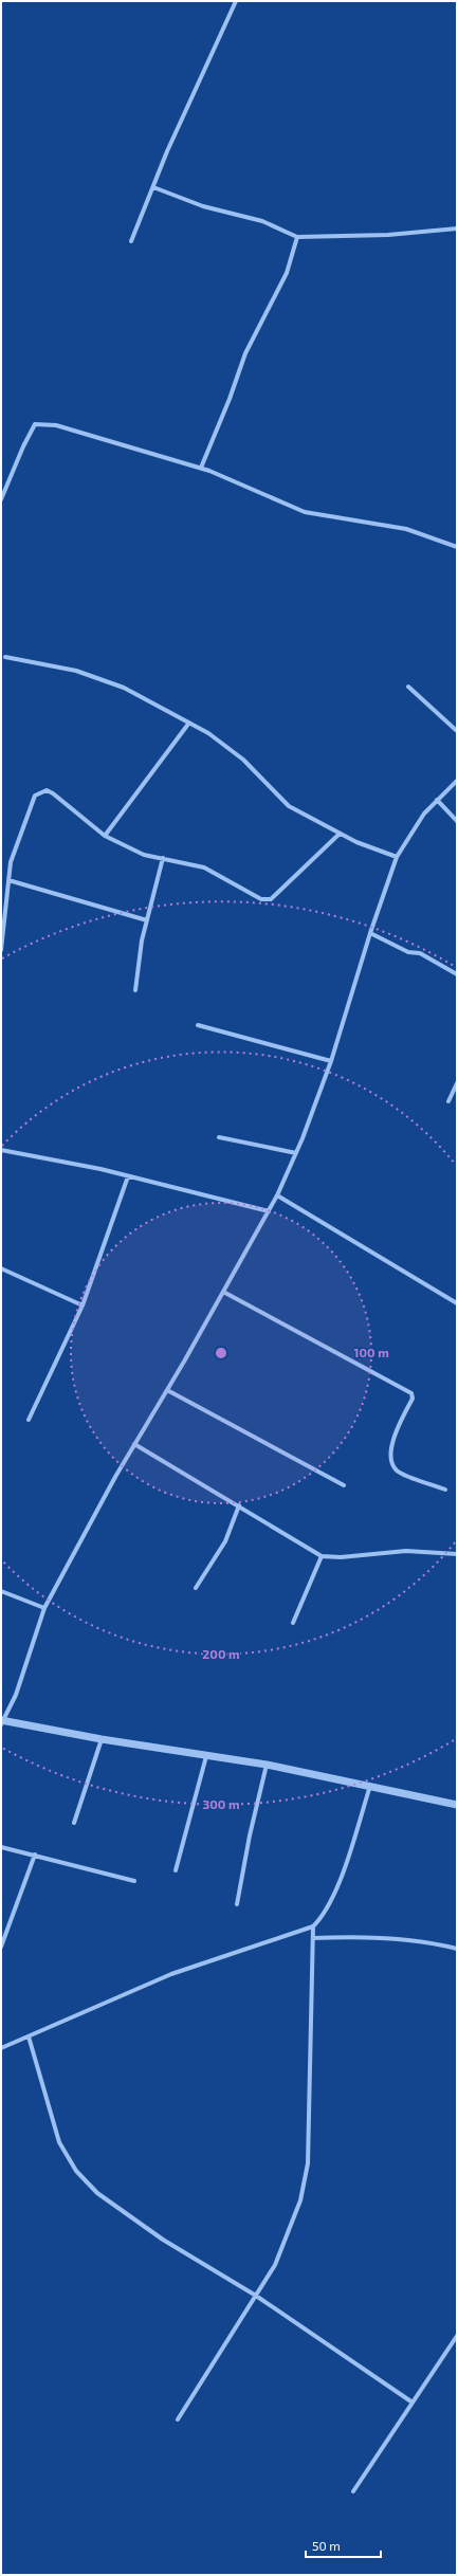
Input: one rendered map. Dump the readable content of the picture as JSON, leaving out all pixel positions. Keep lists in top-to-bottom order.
{
  "scale_bar": "50 m",
  "rings": ["100 m", "200 m", "300 m"]
}
